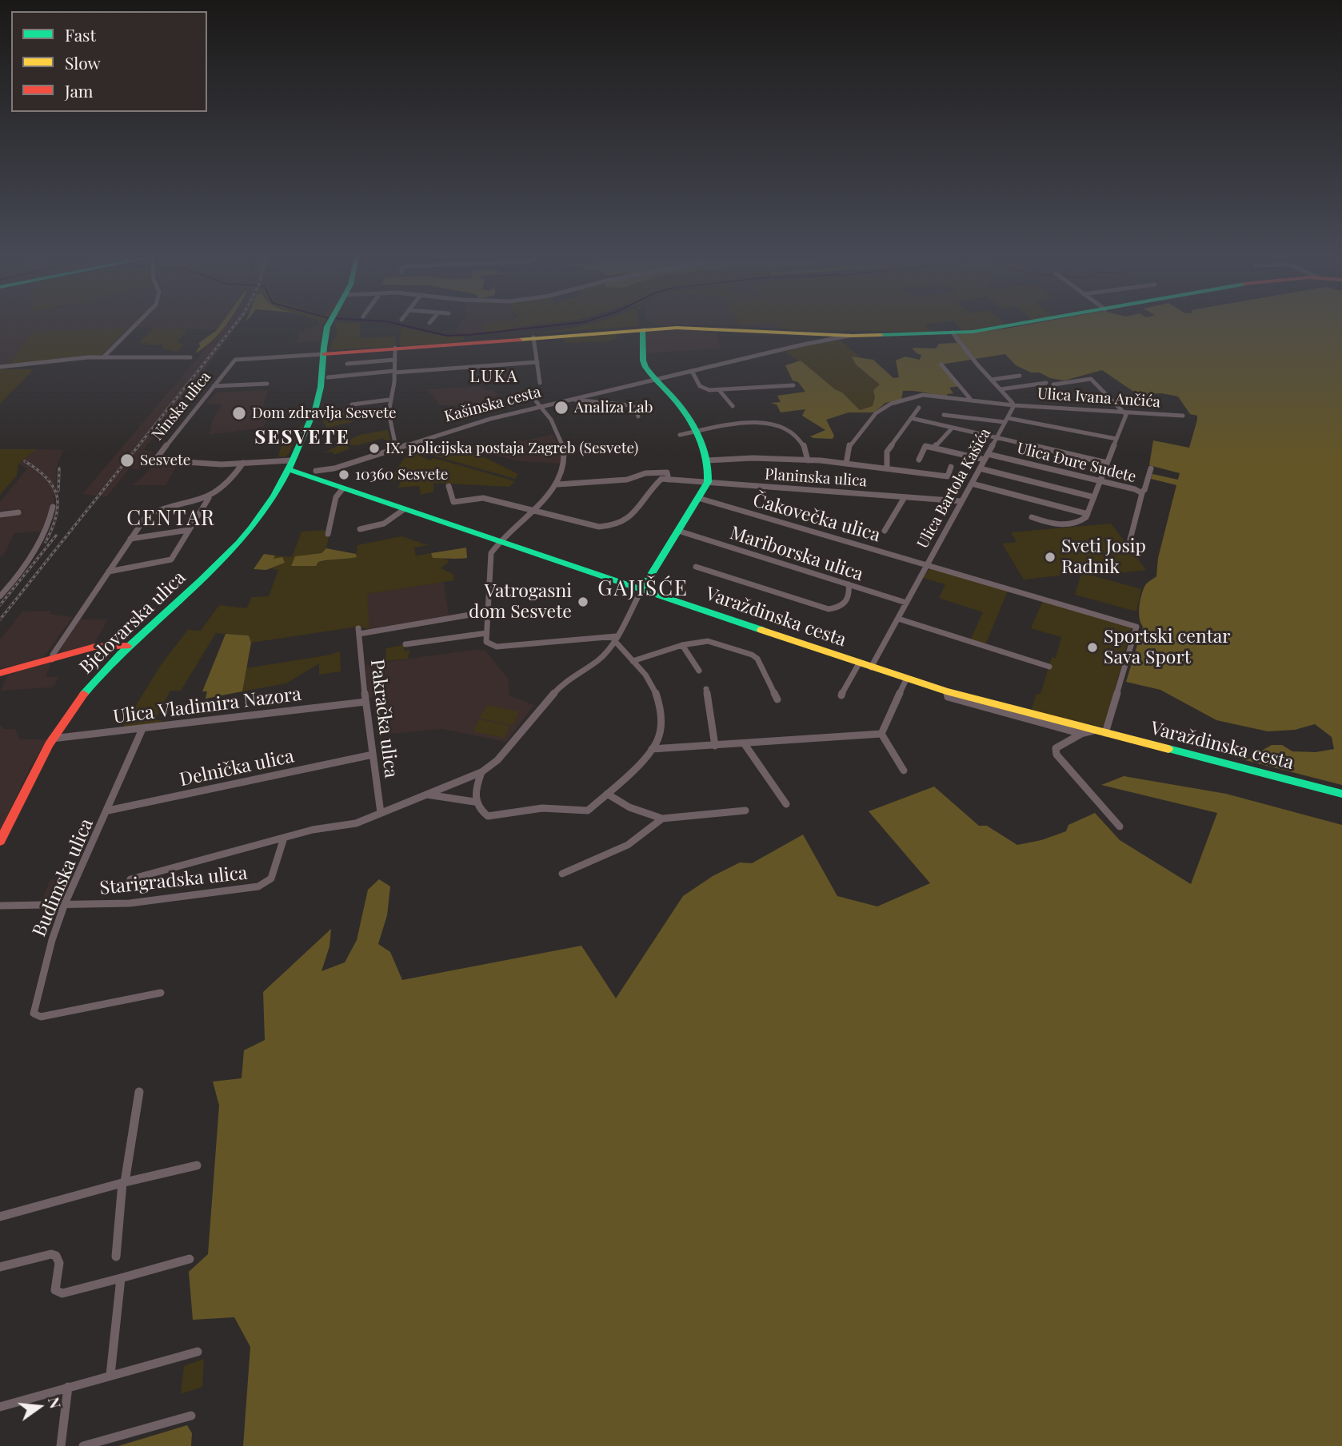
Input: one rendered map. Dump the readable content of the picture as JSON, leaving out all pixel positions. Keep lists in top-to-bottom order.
{
  "streets": {
    "main road": ["Kašinska cesta", "Varaždinska cesta", "Bjelovarska ulica"],
    "street": [
      "Ulica Ivana Ančića",
      "Ninska ulica",
      "Ulica Đure Sudete",
      "Planinska ulica",
      "Ulica Bartola Kašića",
      "Čakovečka ulica",
      "Mariborska ulica",
      "Ulica Vladimira Nazora",
      "Pakračka ulica",
      "Delnička ulica",
      "Budimska ulica",
      "Starigradska ulica"
    ]
  },
  "crossings": [
    ["Ulica Ivana Ančića", "Ulica Bartola Kašića"],
    ["Kašinska cesta", "Varaždinska cesta"],
    ["Ninska ulica", "Varaždinska cesta"],
    ["Ninska ulica", "Bjelovarska ulica"],
    ["Ulica Đure Sudete", "Ulica Bartola Kašića"],
    ["Planinska ulica", "Ulica Bartola Kašića"],
    ["Ulica Bartola Kašića", "Čakovečka ulica"],
    ["Ulica Bartola Kašića", "Mariborska ulica"],
    ["Ulica Bartola Kašića", "Varaždinska cesta"],
    ["Čakovečka ulica", "Varaždinska cesta"],
    ["Varaždinska cesta", "Bjelovarska ulica"],
    ["Bjelovarska ulica", "Ulica Vladimira Nazora"],
    ["Ulica Vladimira Nazora", "Pakračka ulica"],
    ["Ulica Vladimira Nazora", "Budimska ulica"],
    ["Pakračka ulica", "Delnička ulica"],
    ["Delnička ulica", "Budimska ulica"],
    ["Budimska ulica", "Starigradska ulica"]
  ],
  "districts": [
    "LUKA",
    "SESVETE",
    "CENTAR",
    "GAJIŠĆE"
  ],
  "places": [
    "Analiza Lab",
    "Dom zdravlja Sesvete",
    "IX. policijska postaja Zagreb (Sesvete)",
    "Sesvete",
    "10360 Sesvete",
    "Sveti Josip Radnik",
    "Vatrogasni dom Sesvete",
    "Sportski centar Sava Sport"
  ],
  "legend": ["Fast", "Slow", "Jam"],
  "north": "right"
}
